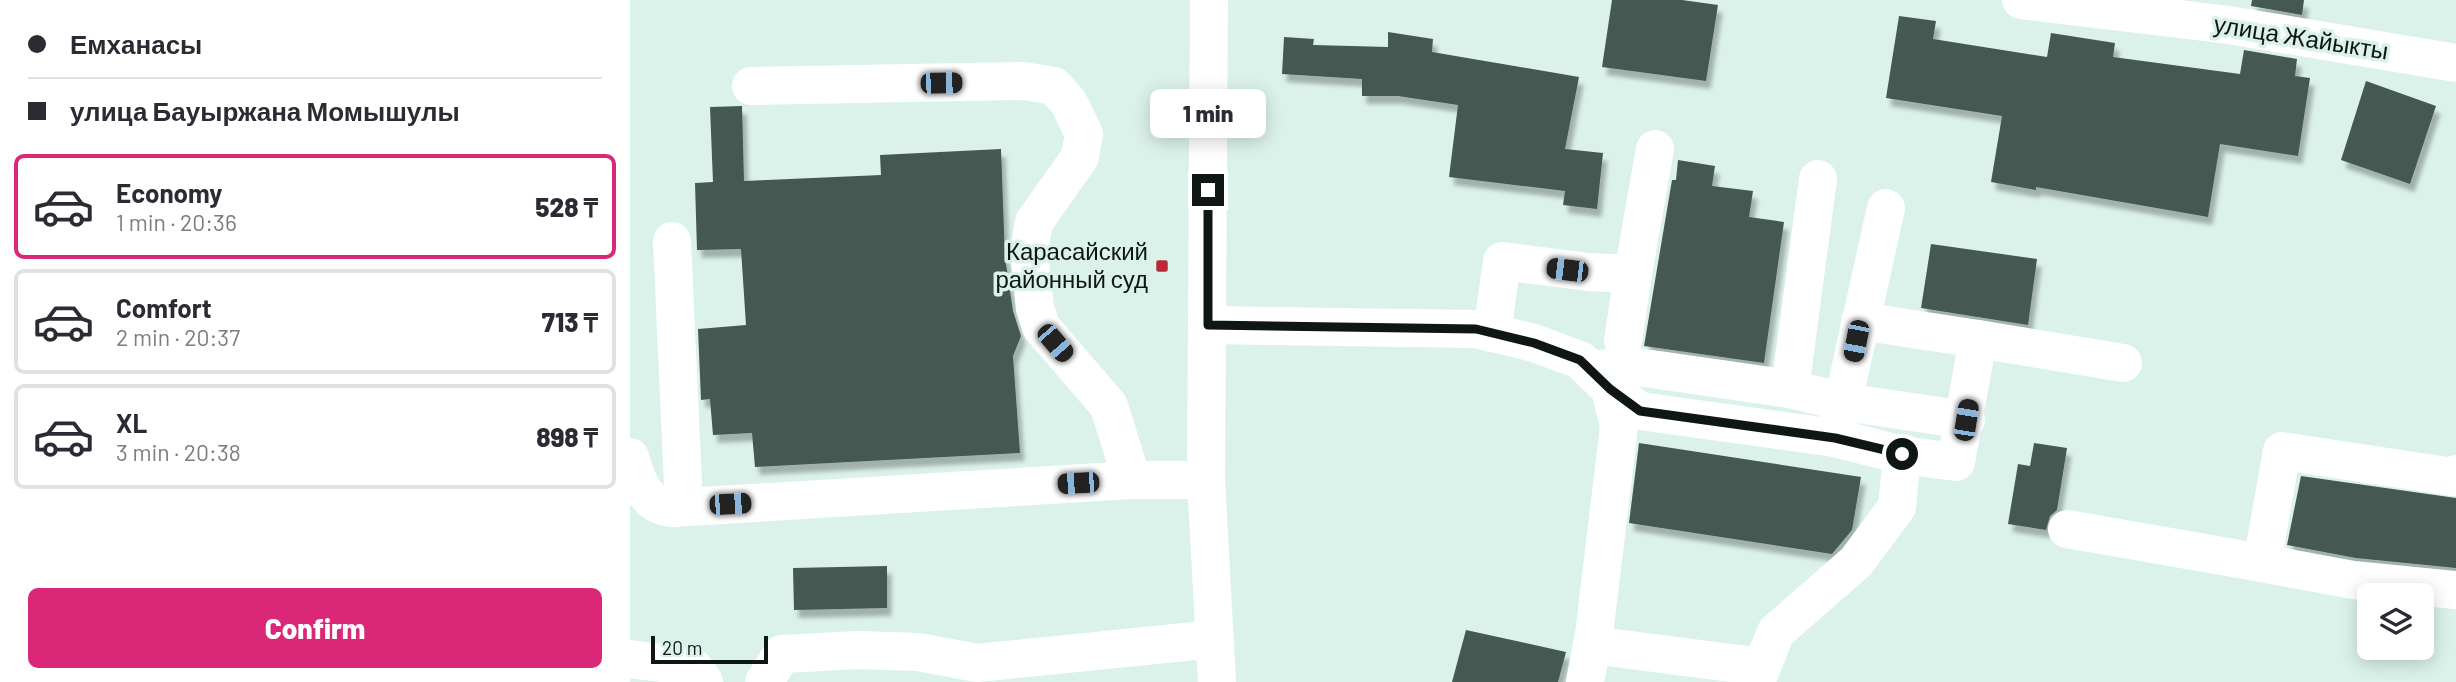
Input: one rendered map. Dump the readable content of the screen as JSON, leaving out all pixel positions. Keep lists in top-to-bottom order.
{
  "streets": {
    "street": ["улица Жайыкты"]
  },
  "places": {
    "transit": ["Карасайский районный суд"]
  },
  "scale_bar": "20 m",
  "page": {
    "banner": ["Емханасы", "улица Бауыржана Момышулы"],
    "bubble": "1 min",
    "list": [
      {
        "name": "Economy",
        "note": "1 min · 20:36",
        "value": "528 ₸"
      },
      {
        "name": "Comfort",
        "note": "2 min · 20:37",
        "value": "713 ₸"
      },
      {
        "name": "XL",
        "note": "3 min · 20:38",
        "value": "898 ₸"
      }
    ],
    "buttons": "Confirm",
    "scale": "20 m"
  }
}
